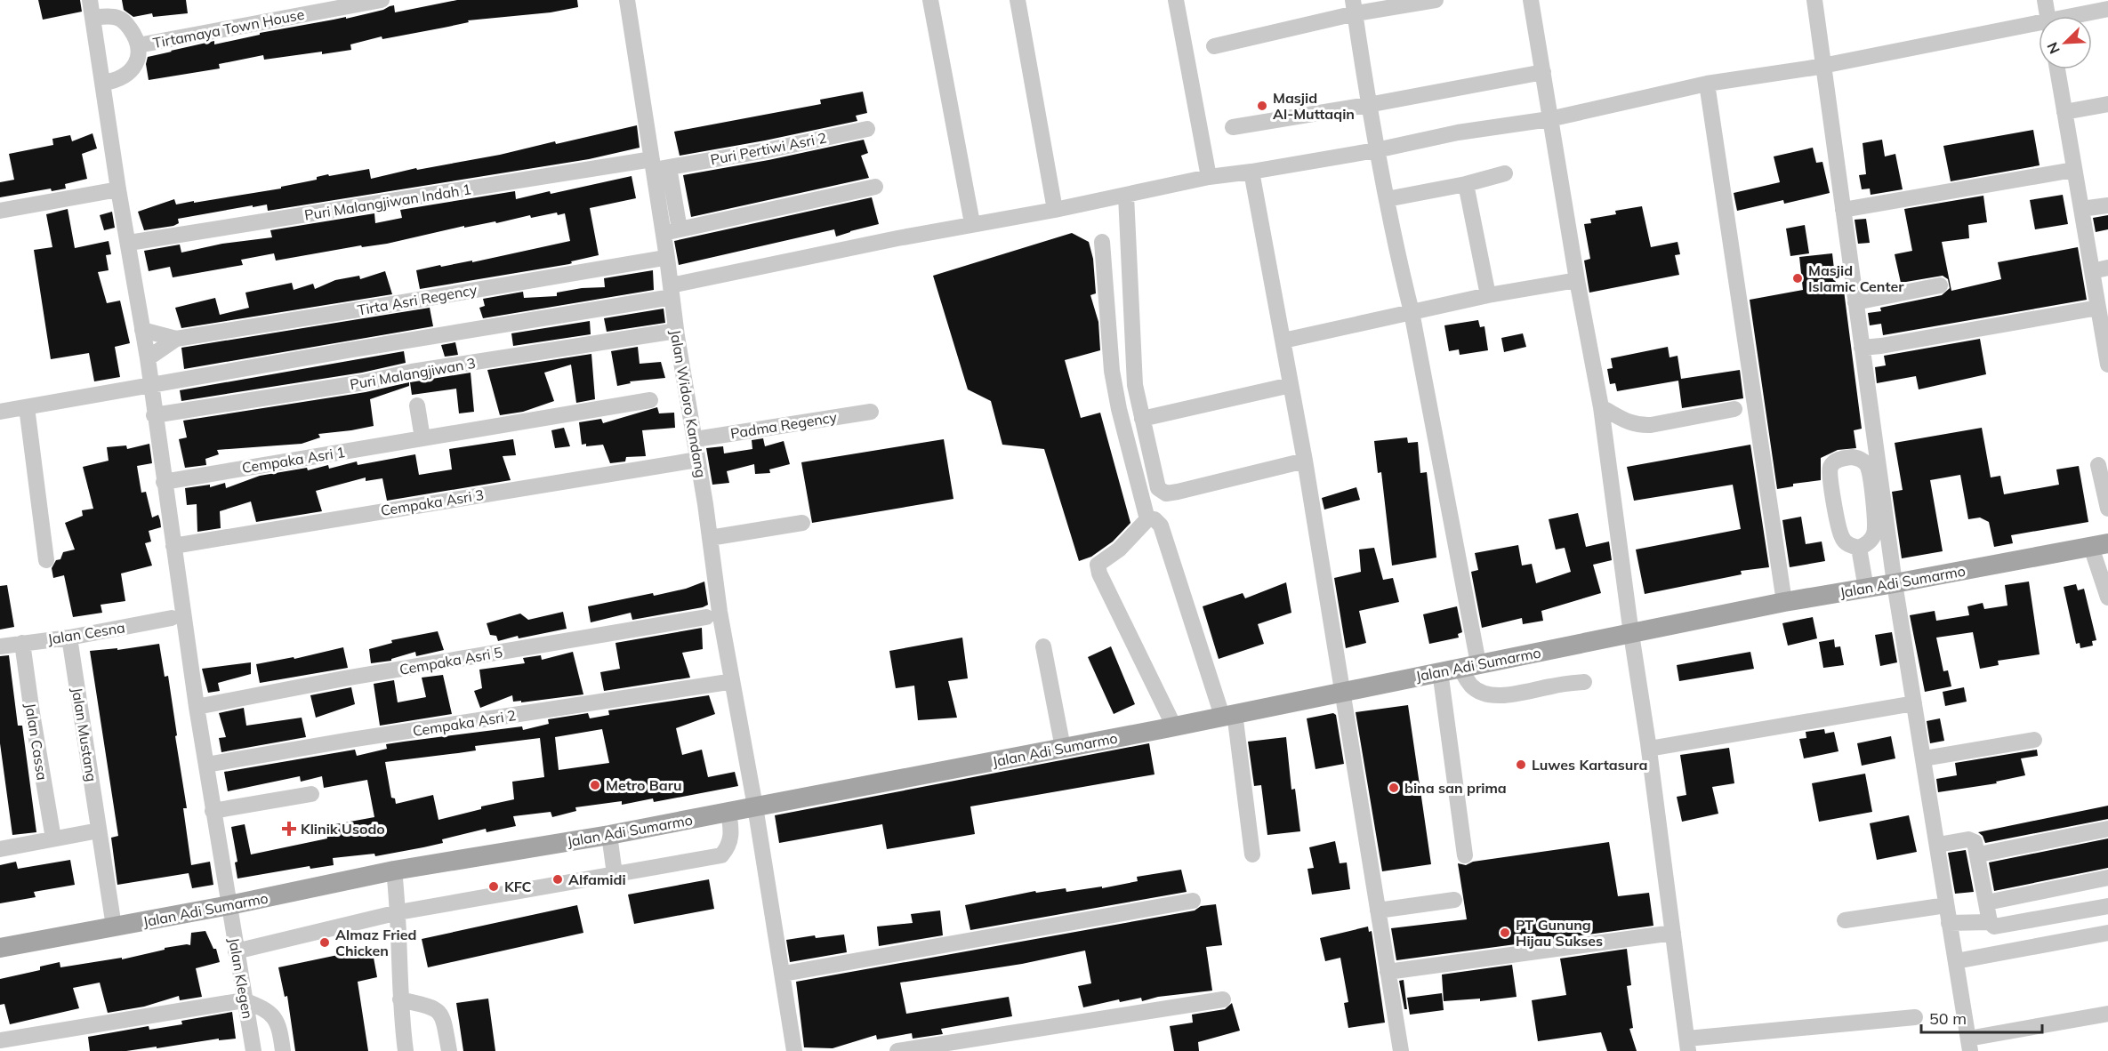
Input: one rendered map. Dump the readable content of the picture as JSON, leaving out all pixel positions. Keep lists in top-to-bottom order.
{
  "streets": {
    "main road": ["Jalan Adi Sumarmo"],
    "street": [
      "Tirtamaya Town House",
      "Puri Pertiwi Asri 2",
      "Puri Malangjiwan Indah 1",
      "Tirta Asri Regency",
      "Puri Malangjiwan 3",
      "Jalan Widoro Kandang",
      "Padma Regency",
      "Cempaka Asri 1",
      "Cempaka Asri 3",
      "Jalan Cesna",
      "Cempaka Asri 5",
      "Cempaka Asri 2",
      "Jalan Mustang",
      "Jalan Cassa",
      "Jalan Klegen"
    ]
  },
  "crossings": [
    ["Tirtamaya Town House", "Jalan Klegen"],
    ["Puri Pertiwi Asri 2", "Puri Malangjiwan Indah 1"],
    ["Puri Pertiwi Asri 2", "Jalan Widoro Kandang"],
    ["Puri Malangjiwan Indah 1", "Jalan Widoro Kandang"],
    ["Puri Malangjiwan Indah 1", "Jalan Klegen"],
    ["Tirta Asri Regency", "Jalan Klegen"],
    ["Puri Malangjiwan 3", "Jalan Klegen"],
    ["Jalan Widoro Kandang", "Padma Regency"],
    ["Jalan Widoro Kandang", "Jalan Adi Sumarmo"],
    ["Cempaka Asri 1", "Jalan Klegen"],
    ["Cempaka Asri 3", "Jalan Klegen"],
    ["Jalan Adi Sumarmo", "Jalan Mustang"],
    ["Jalan Adi Sumarmo", "Jalan Klegen"],
    ["Jalan Cesna", "Jalan Mustang"],
    ["Jalan Cesna", "Jalan Cassa"],
    ["Cempaka Asri 5", "Jalan Klegen"],
    ["Cempaka Asri 2", "Jalan Klegen"]
  ],
  "places": {
    "other": [
      "Masjid Al-Muttaqin",
      "Masjid Islamic Center",
      "Luwes Kartasura",
      "Metro Baru",
      "bina san prima",
      "Alfamidi",
      "KFC",
      "PT Gunung Hijau Sukses",
      "Almaz Fried Chicken"
    ],
    "health": ["Klinik Usodo"]
  },
  "scale_bar": "50 m",
  "north": "bottom left"
}
